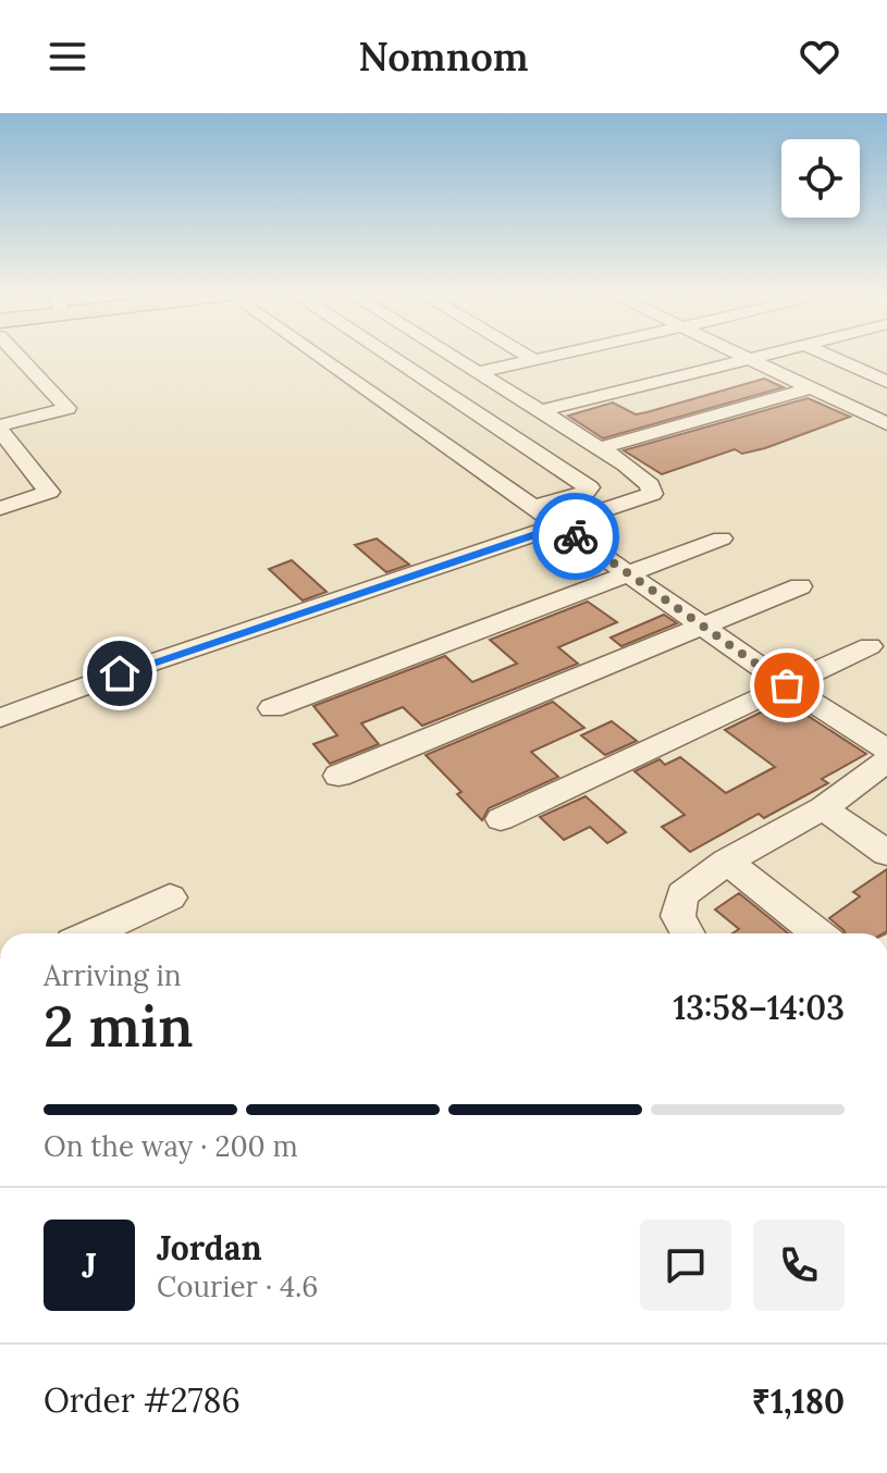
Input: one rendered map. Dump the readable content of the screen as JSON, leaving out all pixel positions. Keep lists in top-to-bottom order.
{
  "page": {
    "header": "Nomnom",
    "heading": ["2 min", "Arriving in", "13:58–14:03"],
    "panel": [
      "Jordan",
      "Courier · 4.6",
      "Order #2786",
      "₹1,180"
    ],
    "bar": "On the way · 200 m",
    "round": "J"
  }
}
